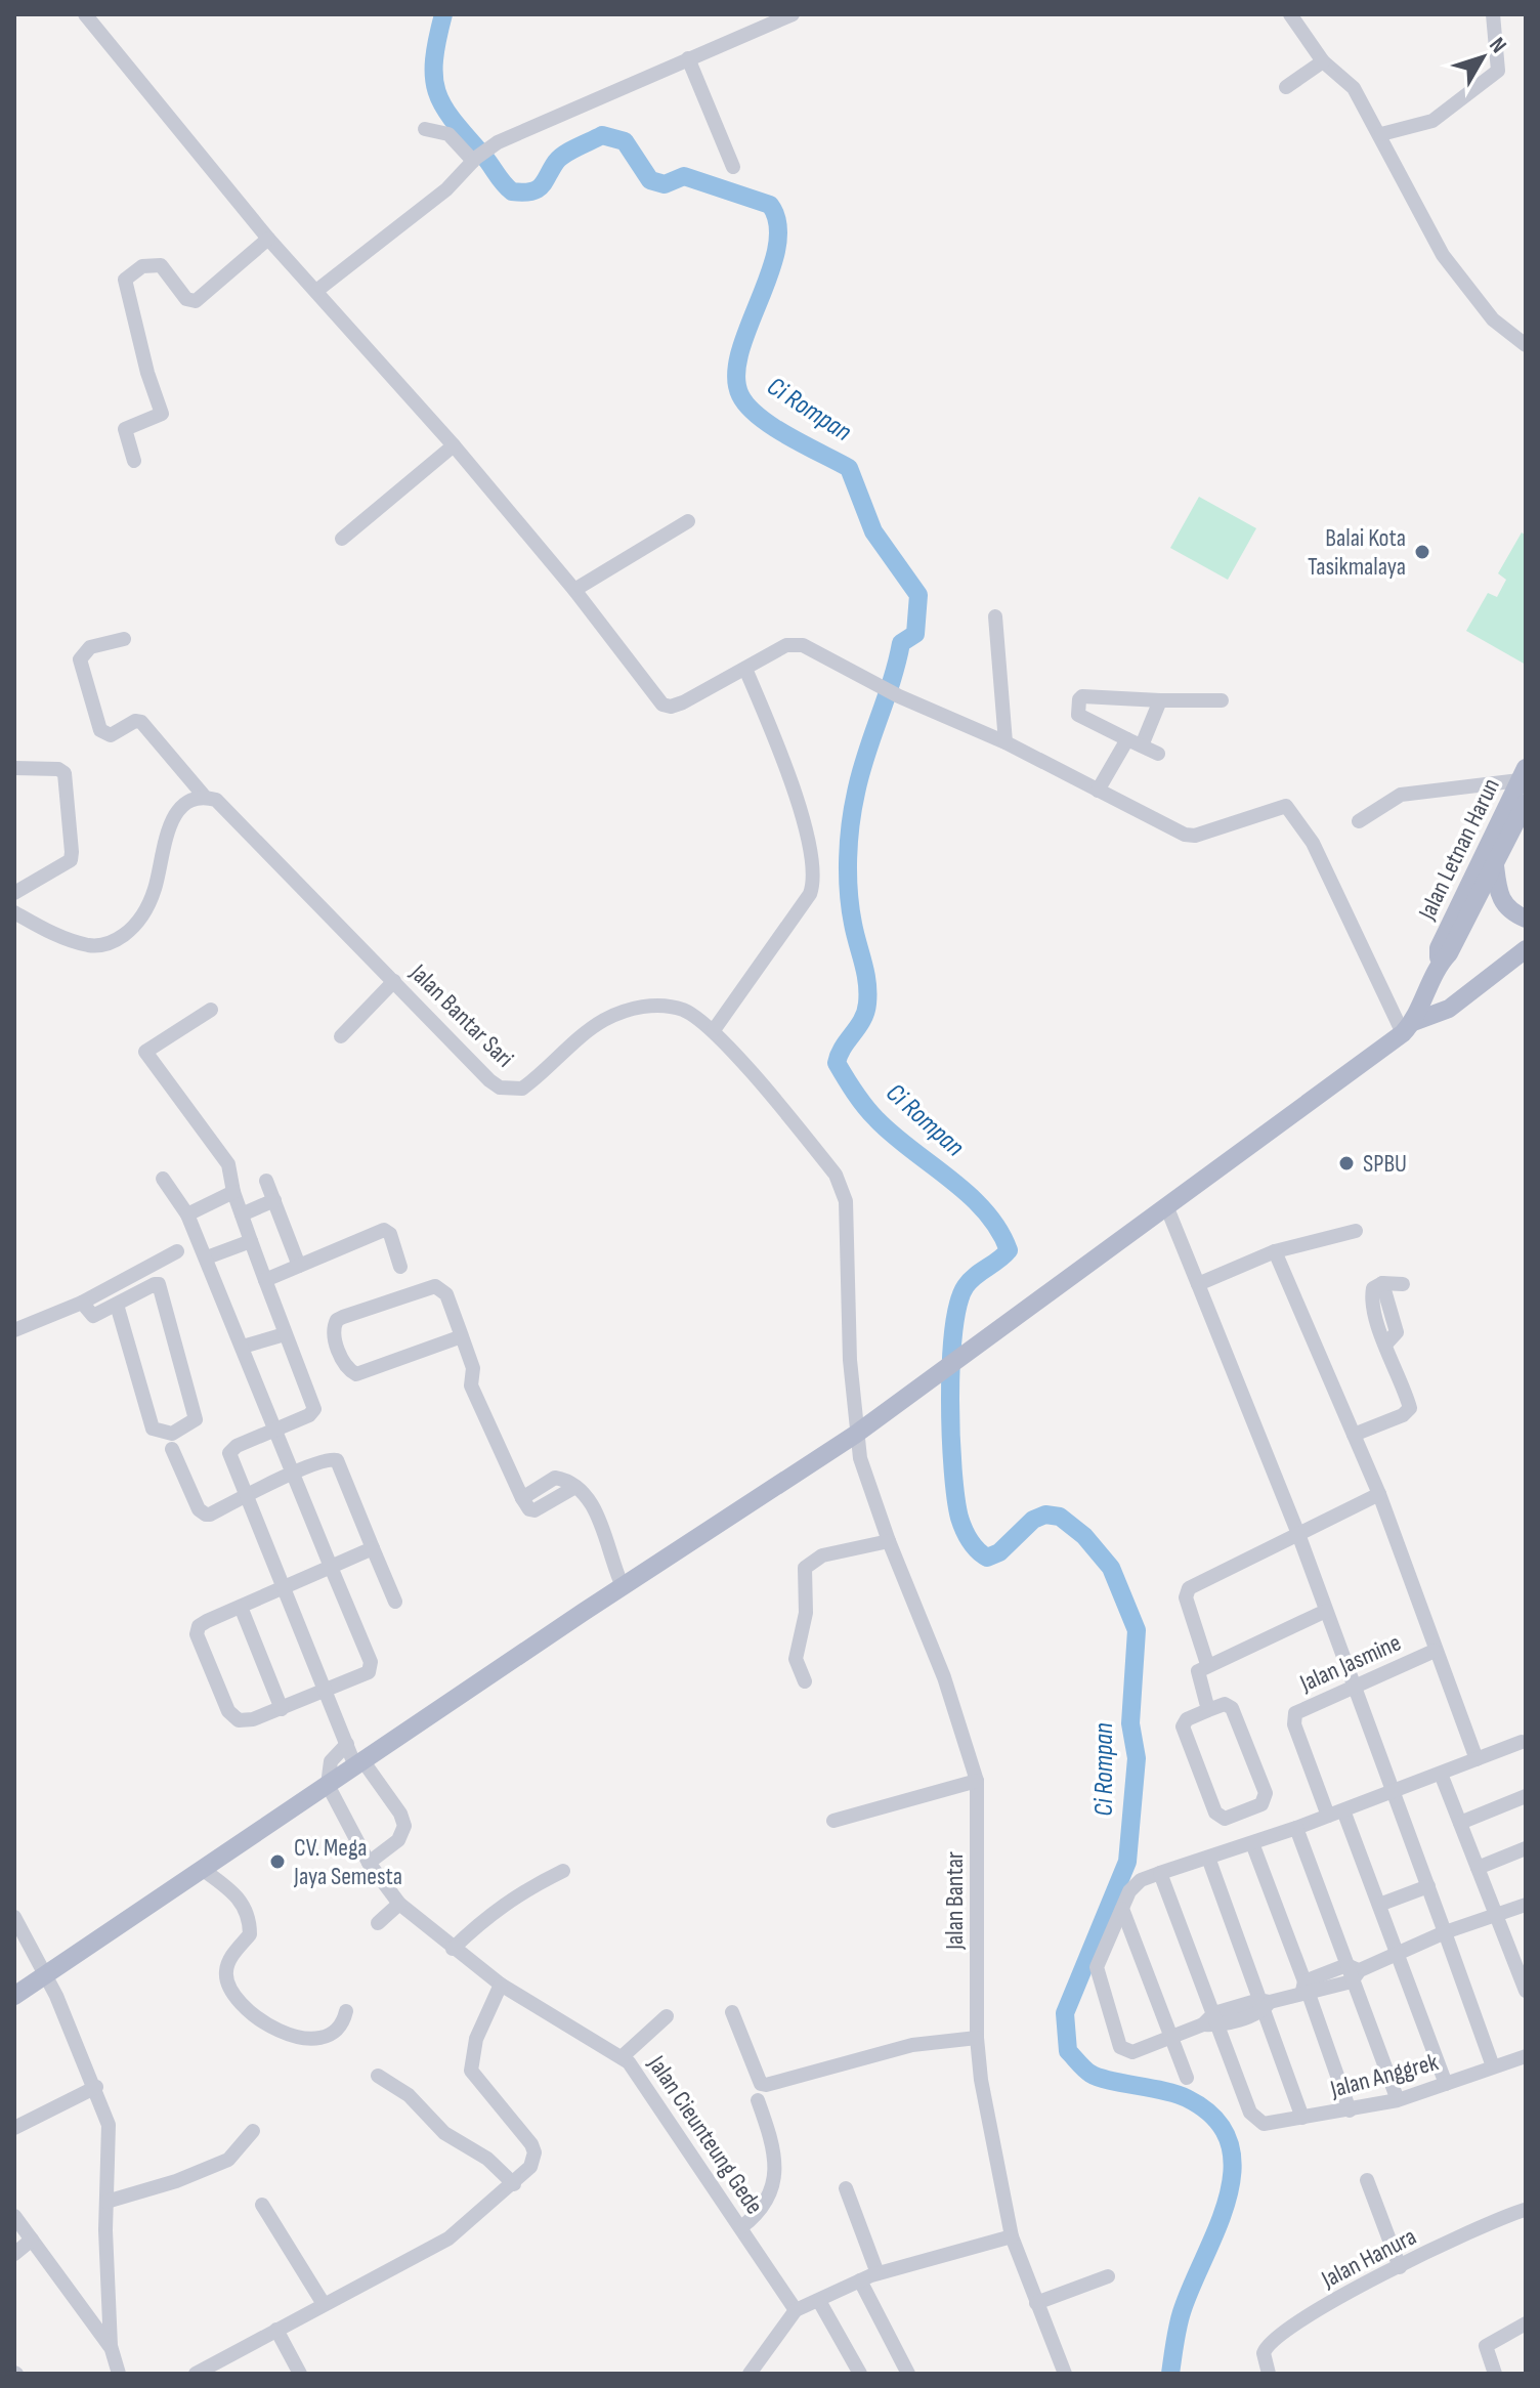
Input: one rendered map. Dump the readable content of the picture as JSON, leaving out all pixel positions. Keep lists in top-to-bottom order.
{
  "streets": {
    "main road": ["Jalan Letnan Harun"],
    "street": [
      "Jalan Bantar Sari",
      "Jalan Jasmine",
      "Jalan Bantar",
      "Jalan Anggrek",
      "Jalan Cieunteung Gede",
      "Jalan Hanura"
    ]
  },
  "crossings": [
    ["Jalan Bantar Sari", "Jalan Bantar"]
  ],
  "water": ["Ci Rompan"],
  "places": ["Balai Kota Tasikmalaya", "SPBU", "CV. Mega Jaya Semesta"],
  "north": "top right"
}
